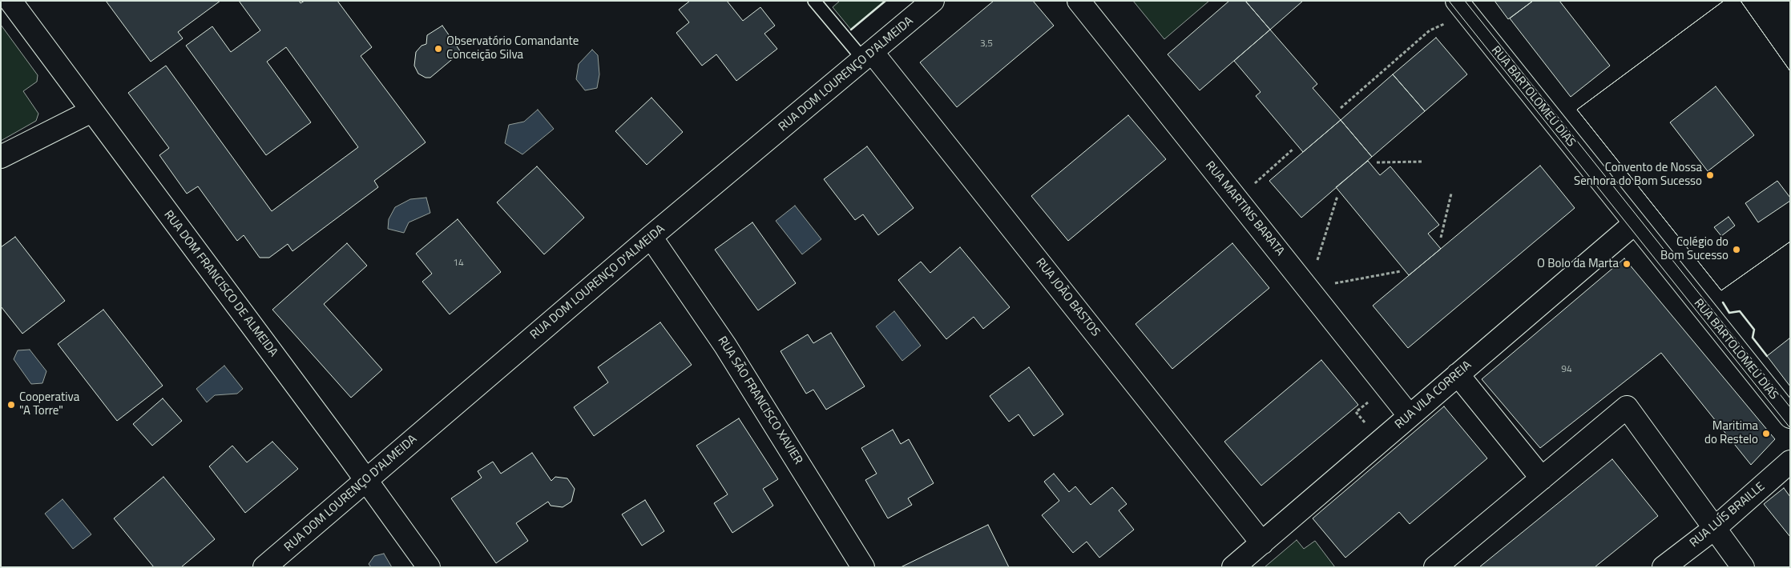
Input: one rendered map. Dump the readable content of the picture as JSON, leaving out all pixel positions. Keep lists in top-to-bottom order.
{
  "streets": {
    "street": [
      "RUA DOM LOURENÇO D'ALMEIDA",
      "RUA BARTOLOMEU DIAS",
      "RUA MARTINS BARATA",
      "RUA DOM FRANCISCO DE ALMEIDA",
      "RUA JOÃO BASTOS",
      "RUA VILA CORREIA",
      "RUA SÃO FRANCISCO XAVIER",
      "RUA LUÍS BRAILLE"
    ]
  },
  "crossings": [
    ["RUA DOM LOURENÇO D'ALMEIDA", "RUA DOM FRANCISCO DE ALMEIDA"],
    ["RUA DOM LOURENÇO D'ALMEIDA", "RUA JOÃO BASTOS"],
    ["RUA DOM LOURENÇO D'ALMEIDA", "RUA SÃO FRANCISCO XAVIER"],
    ["RUA BARTOLOMEU DIAS", "RUA VILA CORREIA"],
    ["RUA MARTINS BARATA", "RUA VILA CORREIA"],
    ["RUA JOÃO BASTOS", "RUA VILA CORREIA"]
  ],
  "places": [
    "Observatório Comandante Conceição Silva",
    "Convento de Nossa Senhora do Bom Sucesso",
    "Colégio do Bom Sucesso",
    "O Bolo da Marta",
    "Cooperativa \"A Torre\"",
    "Maritima do Restelo"
  ],
  "house_numbers": ["3,5", "14", "94"]
}
